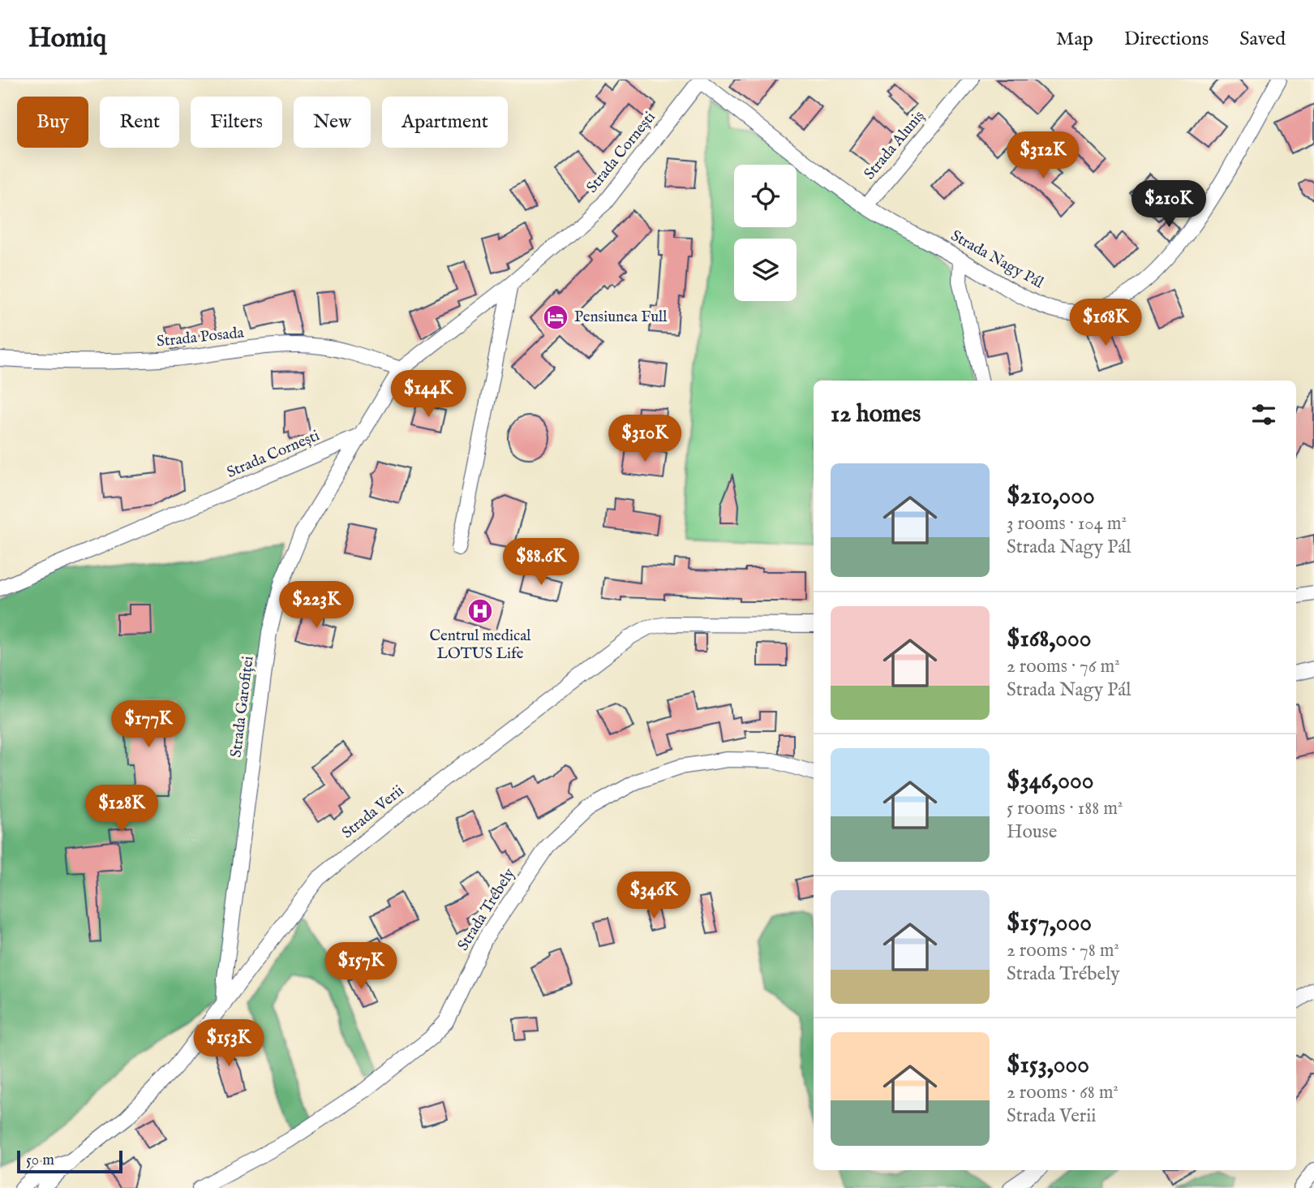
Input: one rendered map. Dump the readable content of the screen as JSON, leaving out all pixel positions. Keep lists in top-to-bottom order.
{
  "streets": {
    "street": [
      "Strada Aluniș",
      "Strada Cornești",
      "Strada Nagy Pál",
      "Strada Posada",
      "Strada Garofiței",
      "Strada Verii",
      "Strada Trébely"
    ]
  },
  "crossings": [
    ["Strada Aluniș", "Strada Nagy Pál"],
    ["Strada Cornești", "Strada Nagy Pál"],
    ["Strada Cornești", "Strada Posada"],
    ["Strada Cornești", "Strada Garofiței"],
    ["Strada Garofiței", "Strada Verii"]
  ],
  "places": {
    "hotel": ["Pensiunea Full"],
    "hospital": ["Centrul medical LOTUS Life"]
  },
  "scale_bar": "50 m",
  "page": {
    "header": "Homiq",
    "nav": ["Map", "Directions", "Saved"],
    "chip": [
      "Buy",
      "Rent",
      "Filters",
      "New",
      "Apartment"
    ],
    "price": [
      "$312K",
      "$210K",
      "$168K",
      "$144K",
      "$310K",
      "$88.6K",
      "$223K",
      "$177K",
      "$128K",
      "$346K",
      "$157K",
      "$153K"
    ],
    "heading": "12 homes",
    "list": [
      {
        "name": "$210,000",
        "note": "3 rooms · 104 m² · Strada Nagy Pál"
      },
      {
        "name": "$168,000",
        "note": "2 rooms · 76 m² · Strada Nagy Pál"
      },
      {
        "name": "$346,000",
        "note": "5 rooms · 188 m² · House"
      },
      {
        "name": "$157,000",
        "note": "2 rooms · 78 m² · Strada Trébely"
      },
      {
        "name": "$153,000",
        "note": "2 rooms · 68 m² · Strada Verii"
      }
    ],
    "scale": "50 m"
  }
}
